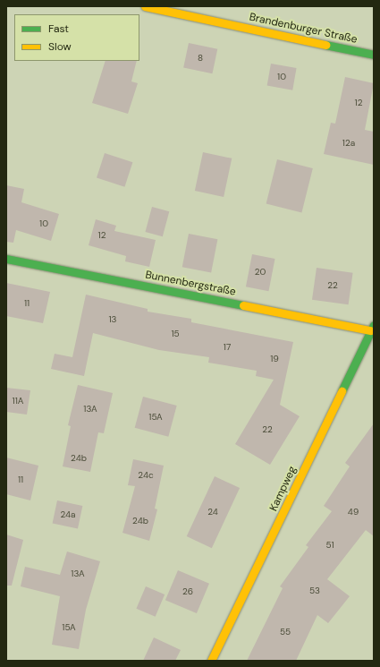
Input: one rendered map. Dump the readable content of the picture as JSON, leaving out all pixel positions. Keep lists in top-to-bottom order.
{
  "streets": {
    "street": ["Brandenburger Straße", "Bunnenbergstraße", "Kampweg"]
  },
  "crossings": [
    ["Bunnenbergstraße", "Kampweg"]
  ],
  "house_numbers": [
    "8",
    "10",
    "12",
    "12a",
    "10",
    "12",
    "20",
    "22",
    "11",
    "13",
    "15",
    "17",
    "19",
    "11A",
    "13A",
    "15A",
    "22",
    "24b",
    "24c",
    "11",
    "24",
    "49",
    "24a",
    "24b",
    "51",
    "13A",
    "53",
    "26",
    "15A",
    "55"
  ],
  "legend": ["Fast", "Slow"]
}
